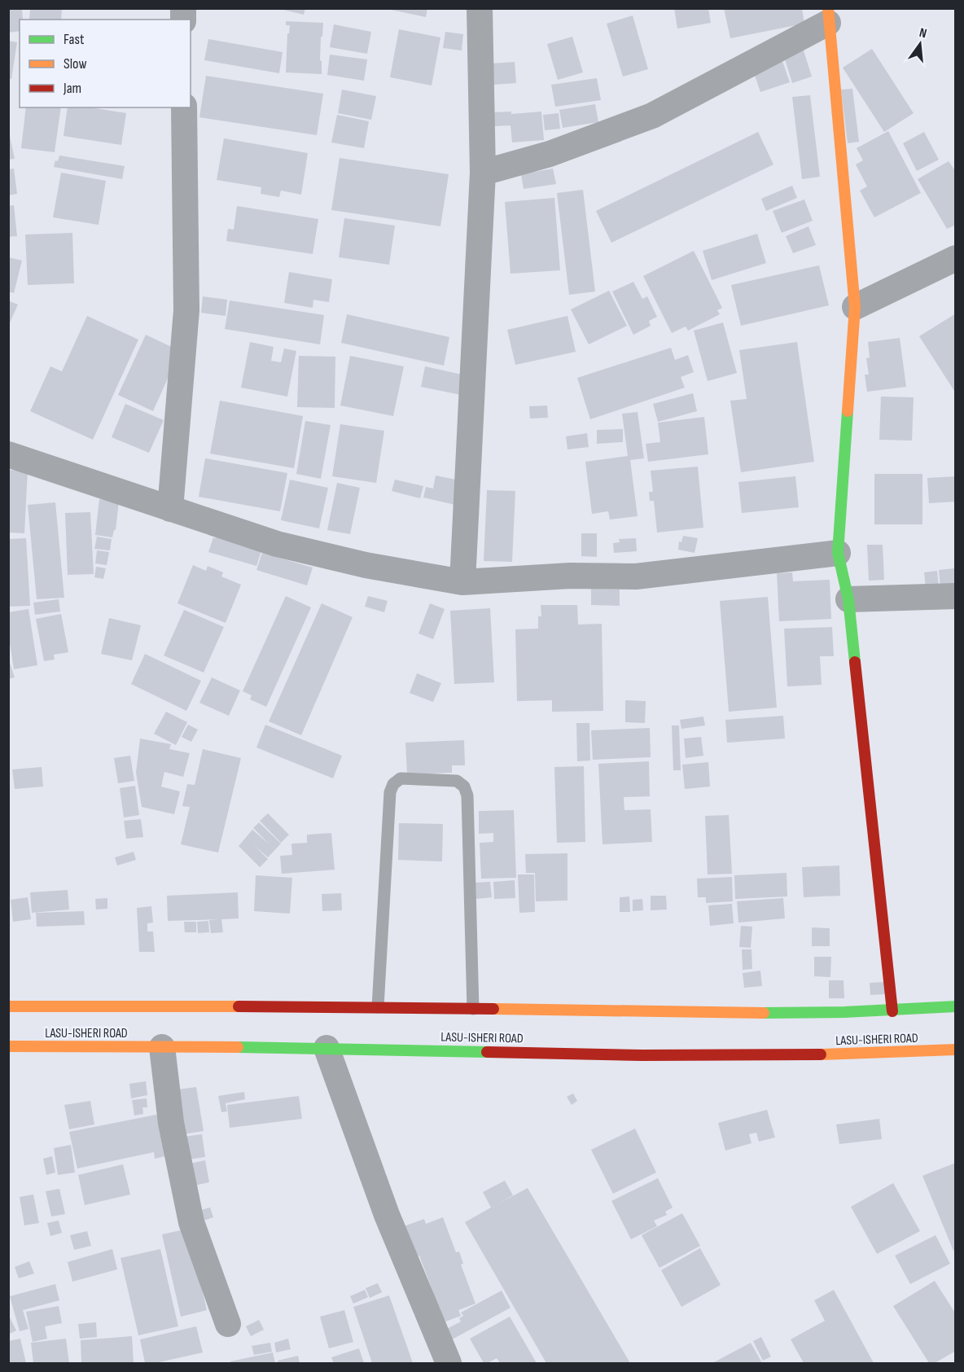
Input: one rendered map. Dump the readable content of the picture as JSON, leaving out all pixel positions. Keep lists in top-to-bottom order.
{
  "streets": {
    "main road": ["LASU-ISHERI ROAD"]
  },
  "legend": ["Fast", "Slow", "Jam"],
  "north": "top"
}
